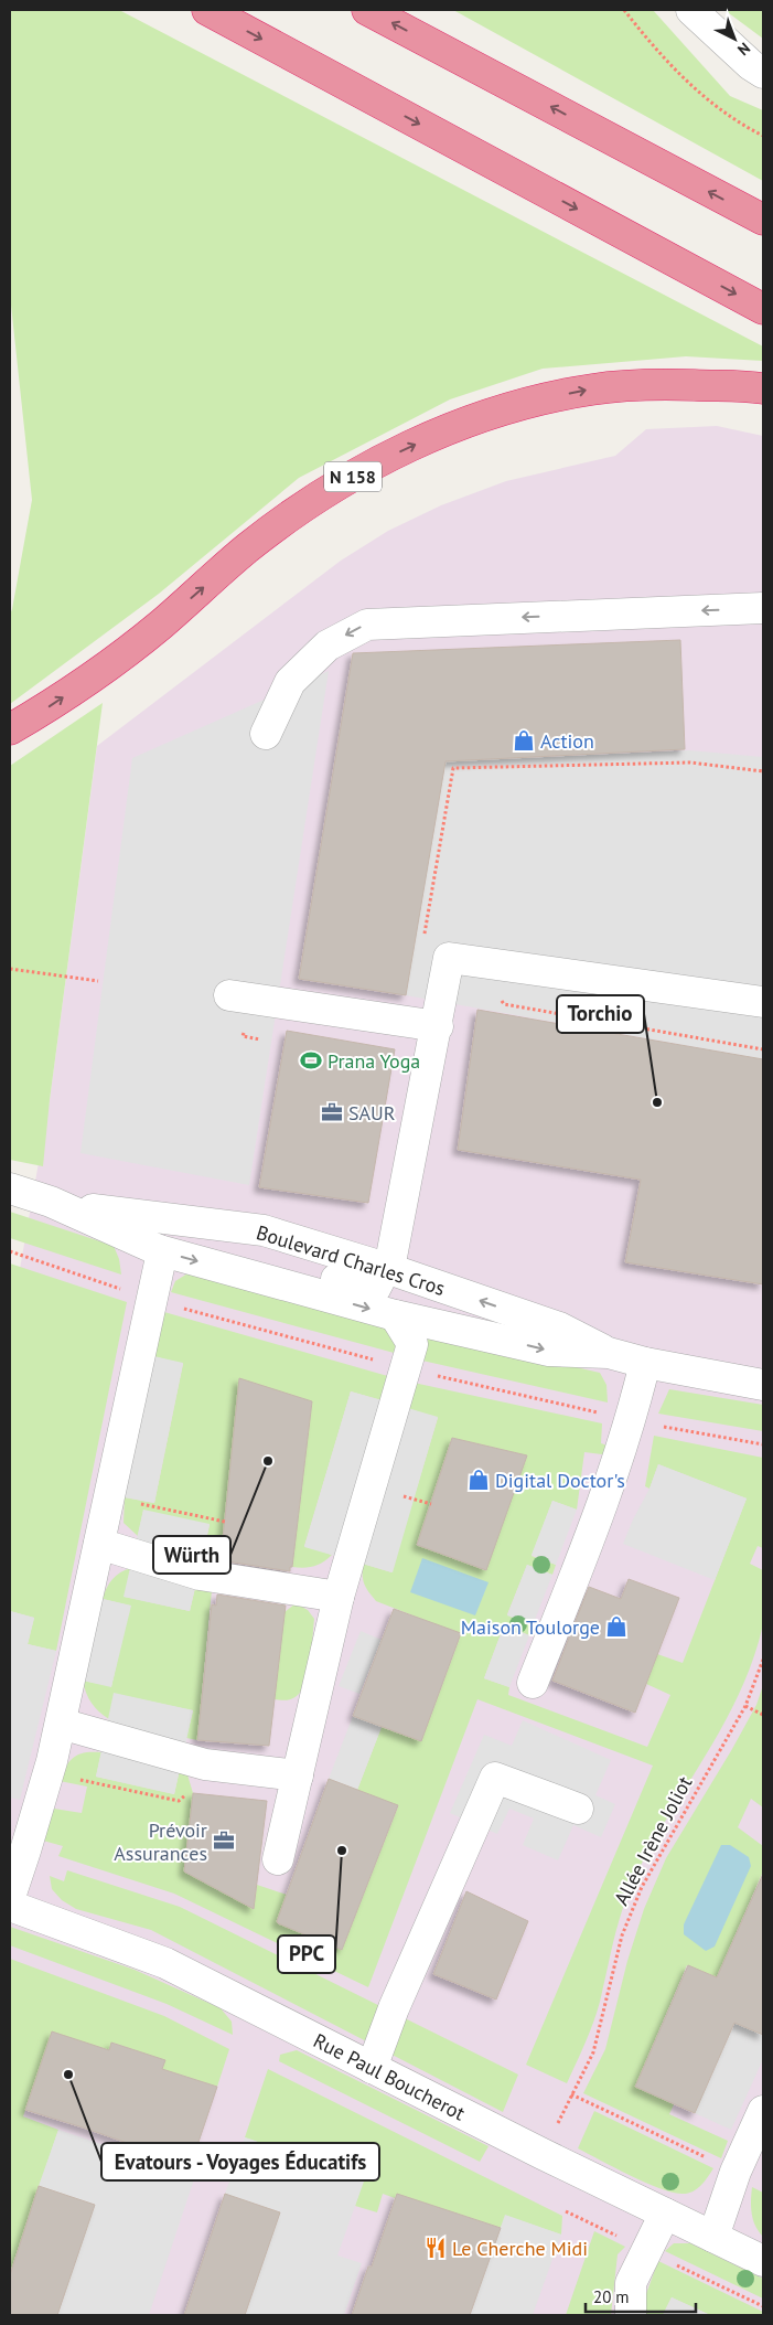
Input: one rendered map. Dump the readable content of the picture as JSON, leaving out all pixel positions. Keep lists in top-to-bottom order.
{
  "streets": {
    "highway": ["N 158"],
    "street": ["Boulevard Charles Cros", "Rue Paul Boucherot"],
    "path": ["Allée Irène Joliot"]
  },
  "places": {
    "shop": ["Action", "Digital Doctor's", "Maison Toulorge"],
    "sports": ["Prana Yoga"],
    "other": [
      "Torchio",
      "Würth",
      "PPC",
      "Evatours - Voyages Éducatifs"
    ],
    "office": ["SAUR", "Prévoir Assurances"],
    "restaurant": ["Le Cherche Midi"]
  },
  "scale_bar": "20 m",
  "north": "bottom right"
}
